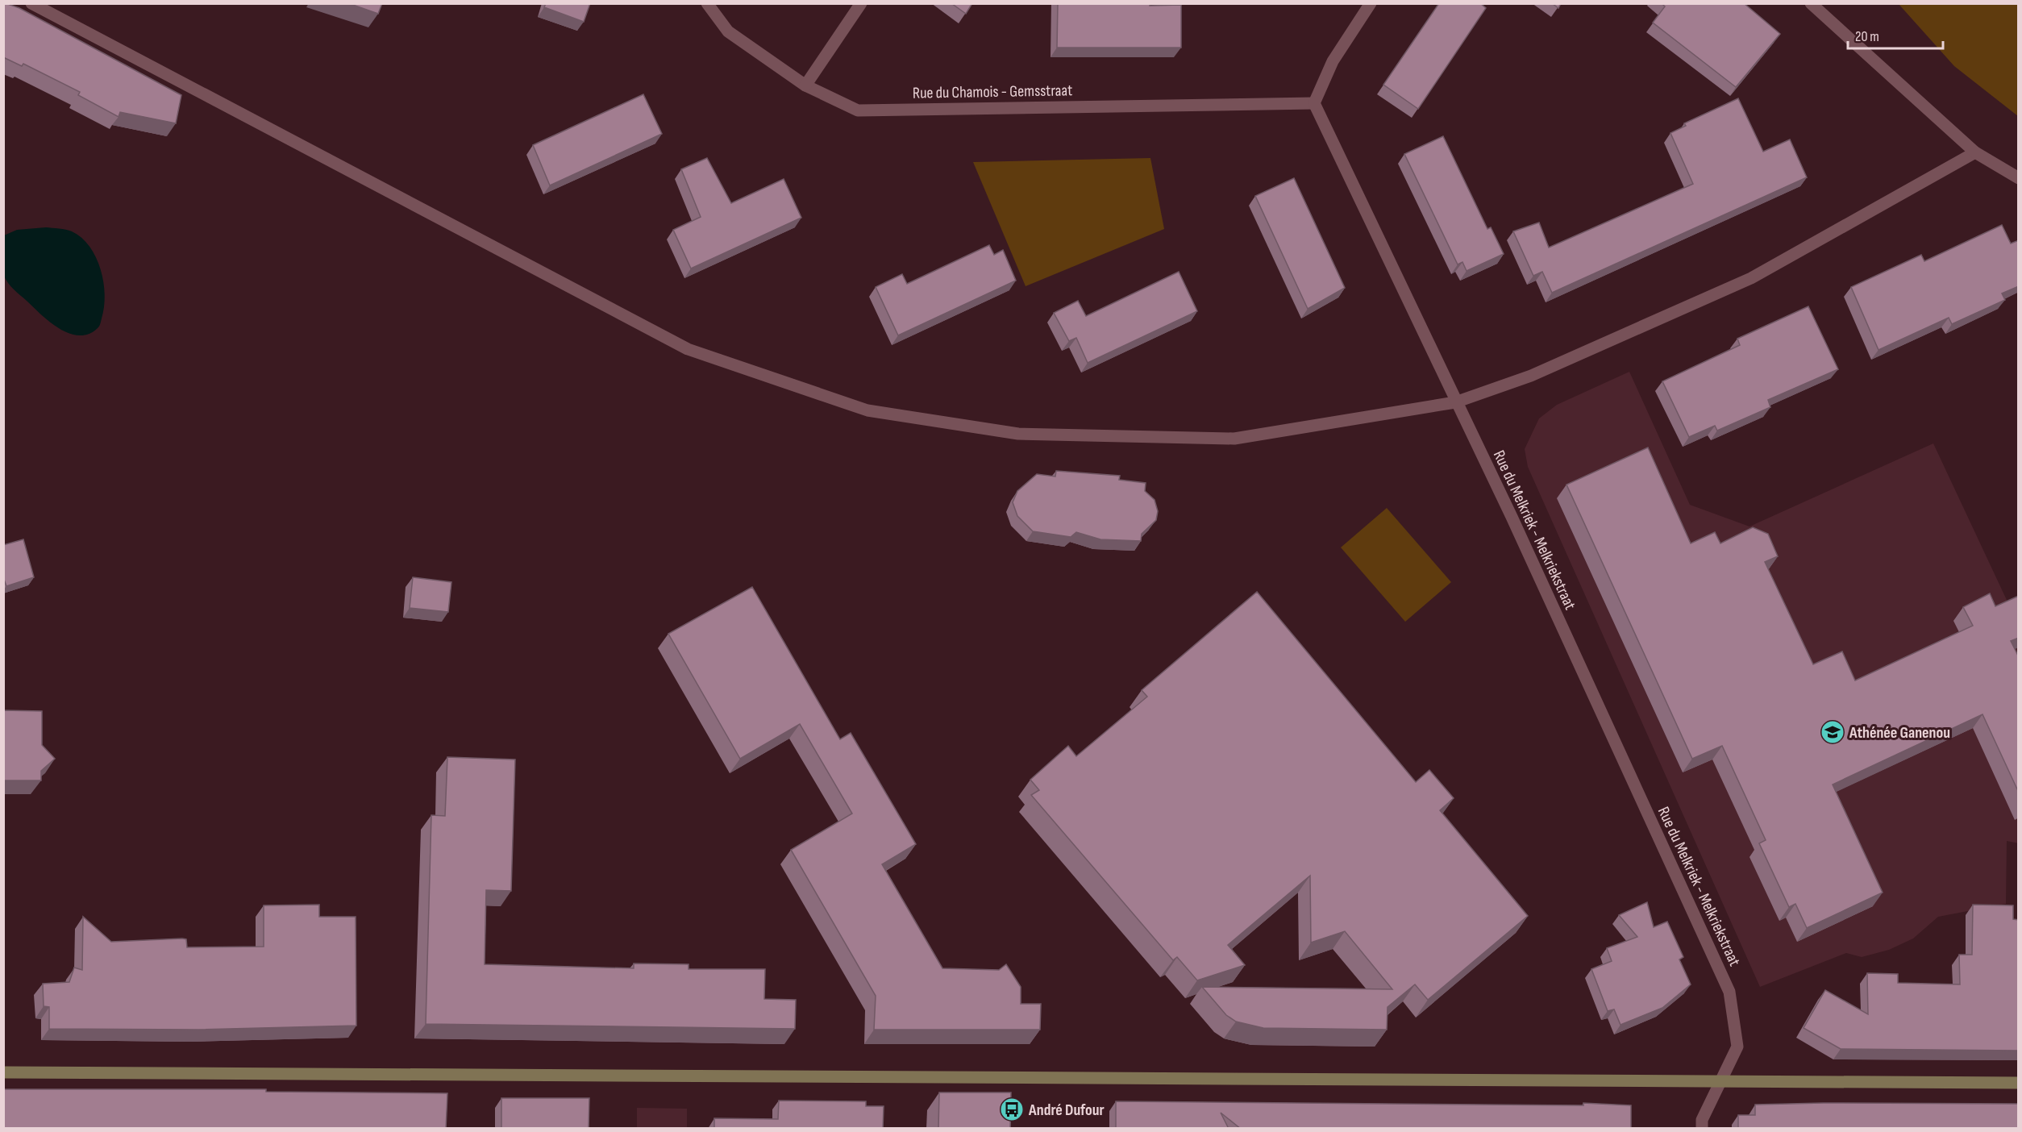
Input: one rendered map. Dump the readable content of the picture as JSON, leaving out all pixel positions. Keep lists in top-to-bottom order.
{
  "streets": {
    "street": ["Rue du Chamois - Gemsstraat", "Rue du Melkriek - Melkriekstraat"]
  },
  "crossings": [
    ["Rue du Chamois - Gemsstraat", "Rue du Melkriek - Melkriekstraat"]
  ],
  "places": {
    "school or university": ["Athénée Ganenou"],
    "bus stop": ["André Dufour"]
  },
  "scale_bar": "20 m"
}
